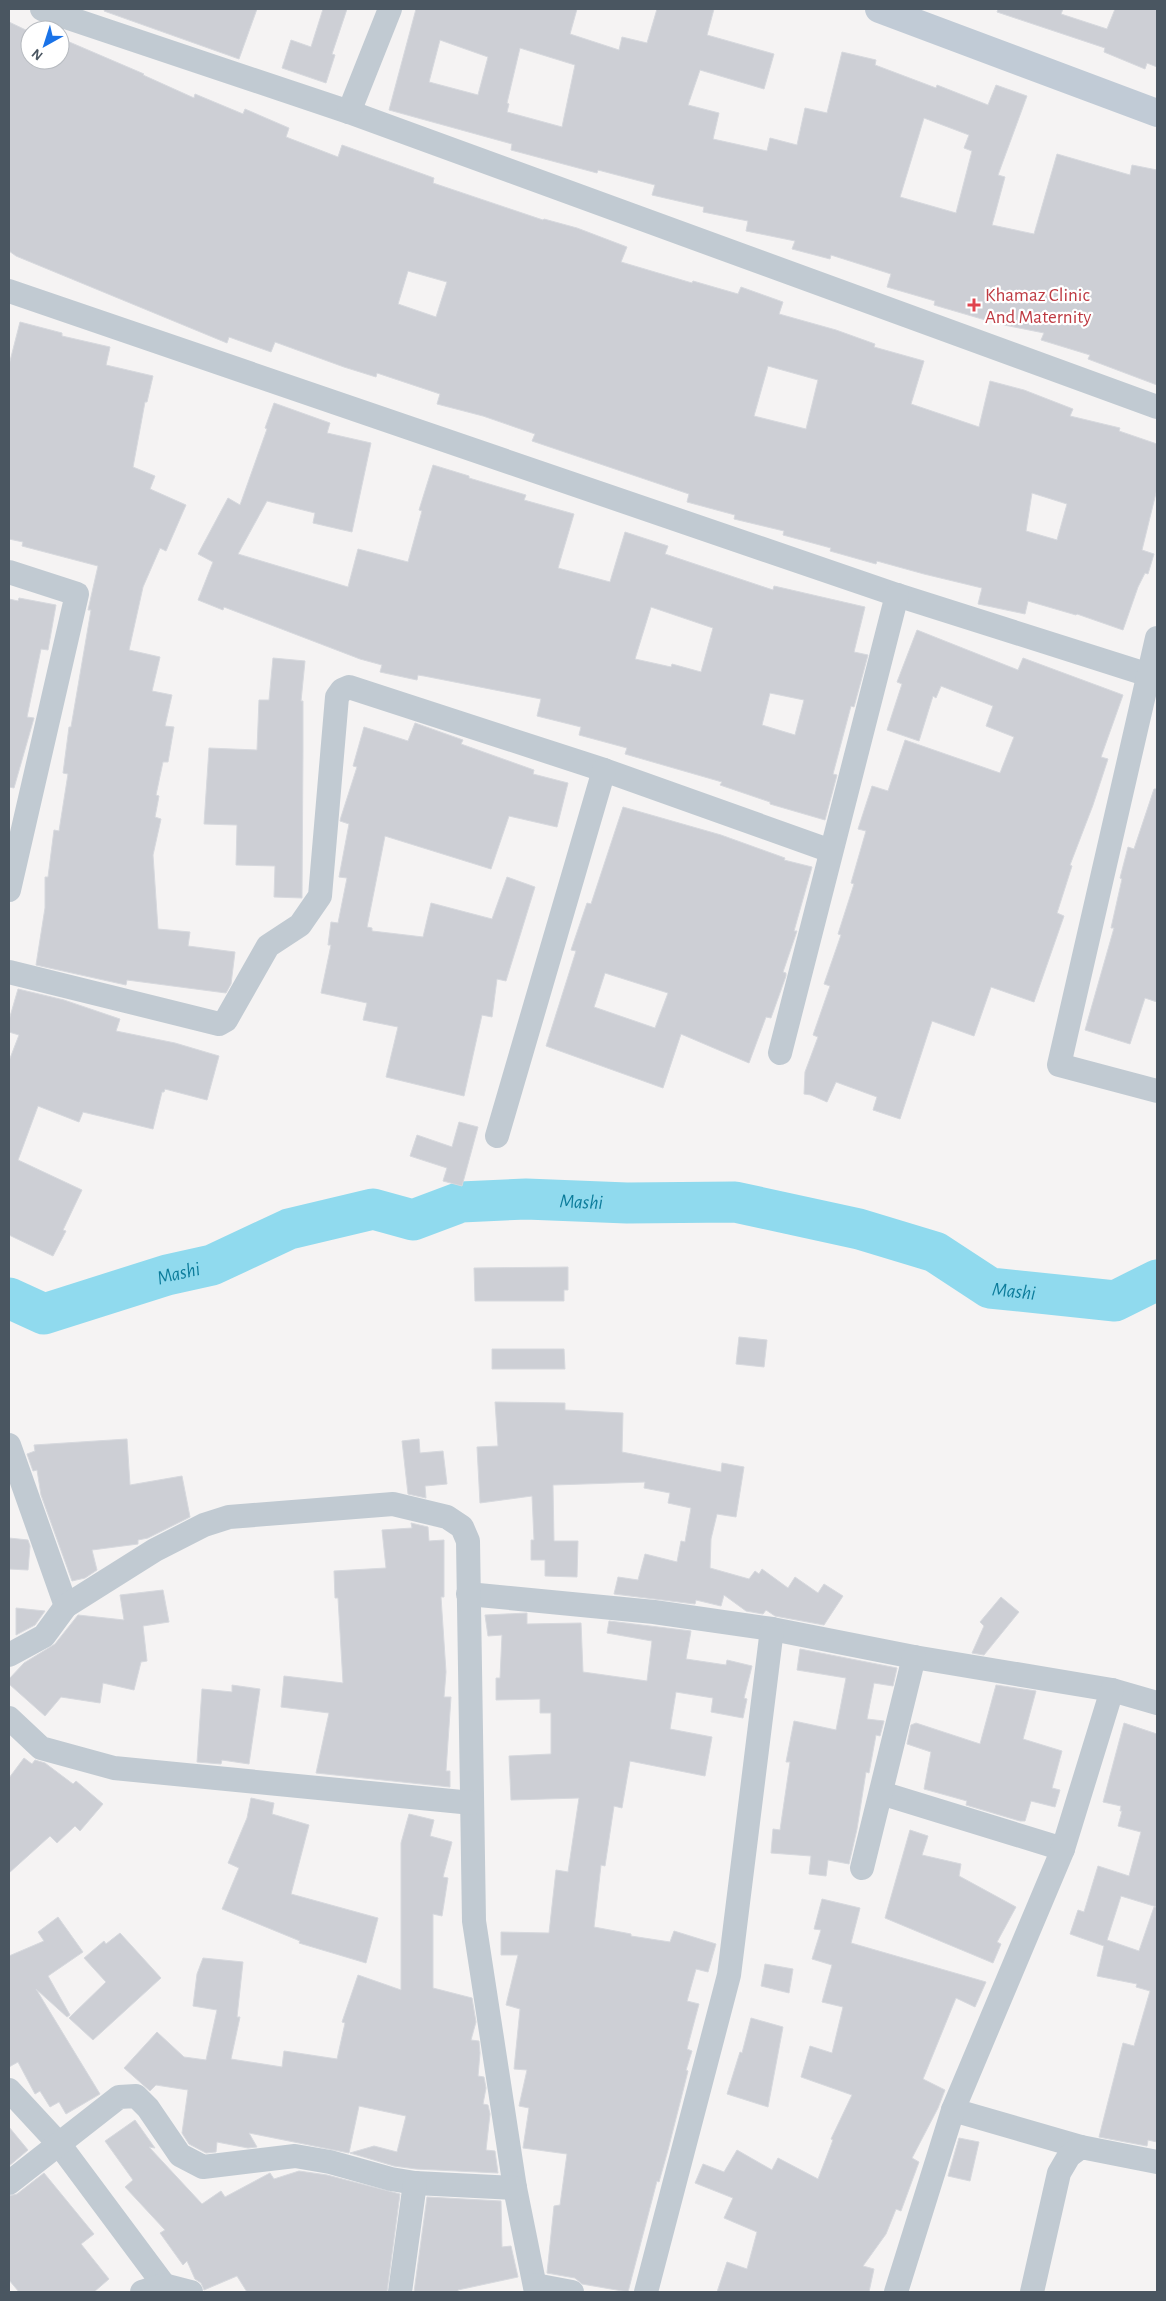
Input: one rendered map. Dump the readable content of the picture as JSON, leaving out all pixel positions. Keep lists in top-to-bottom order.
{
  "water": ["Mashi"],
  "places": {
    "health": ["Khamaz Clinic And Maternity"]
  },
  "north": "bottom left"
}
